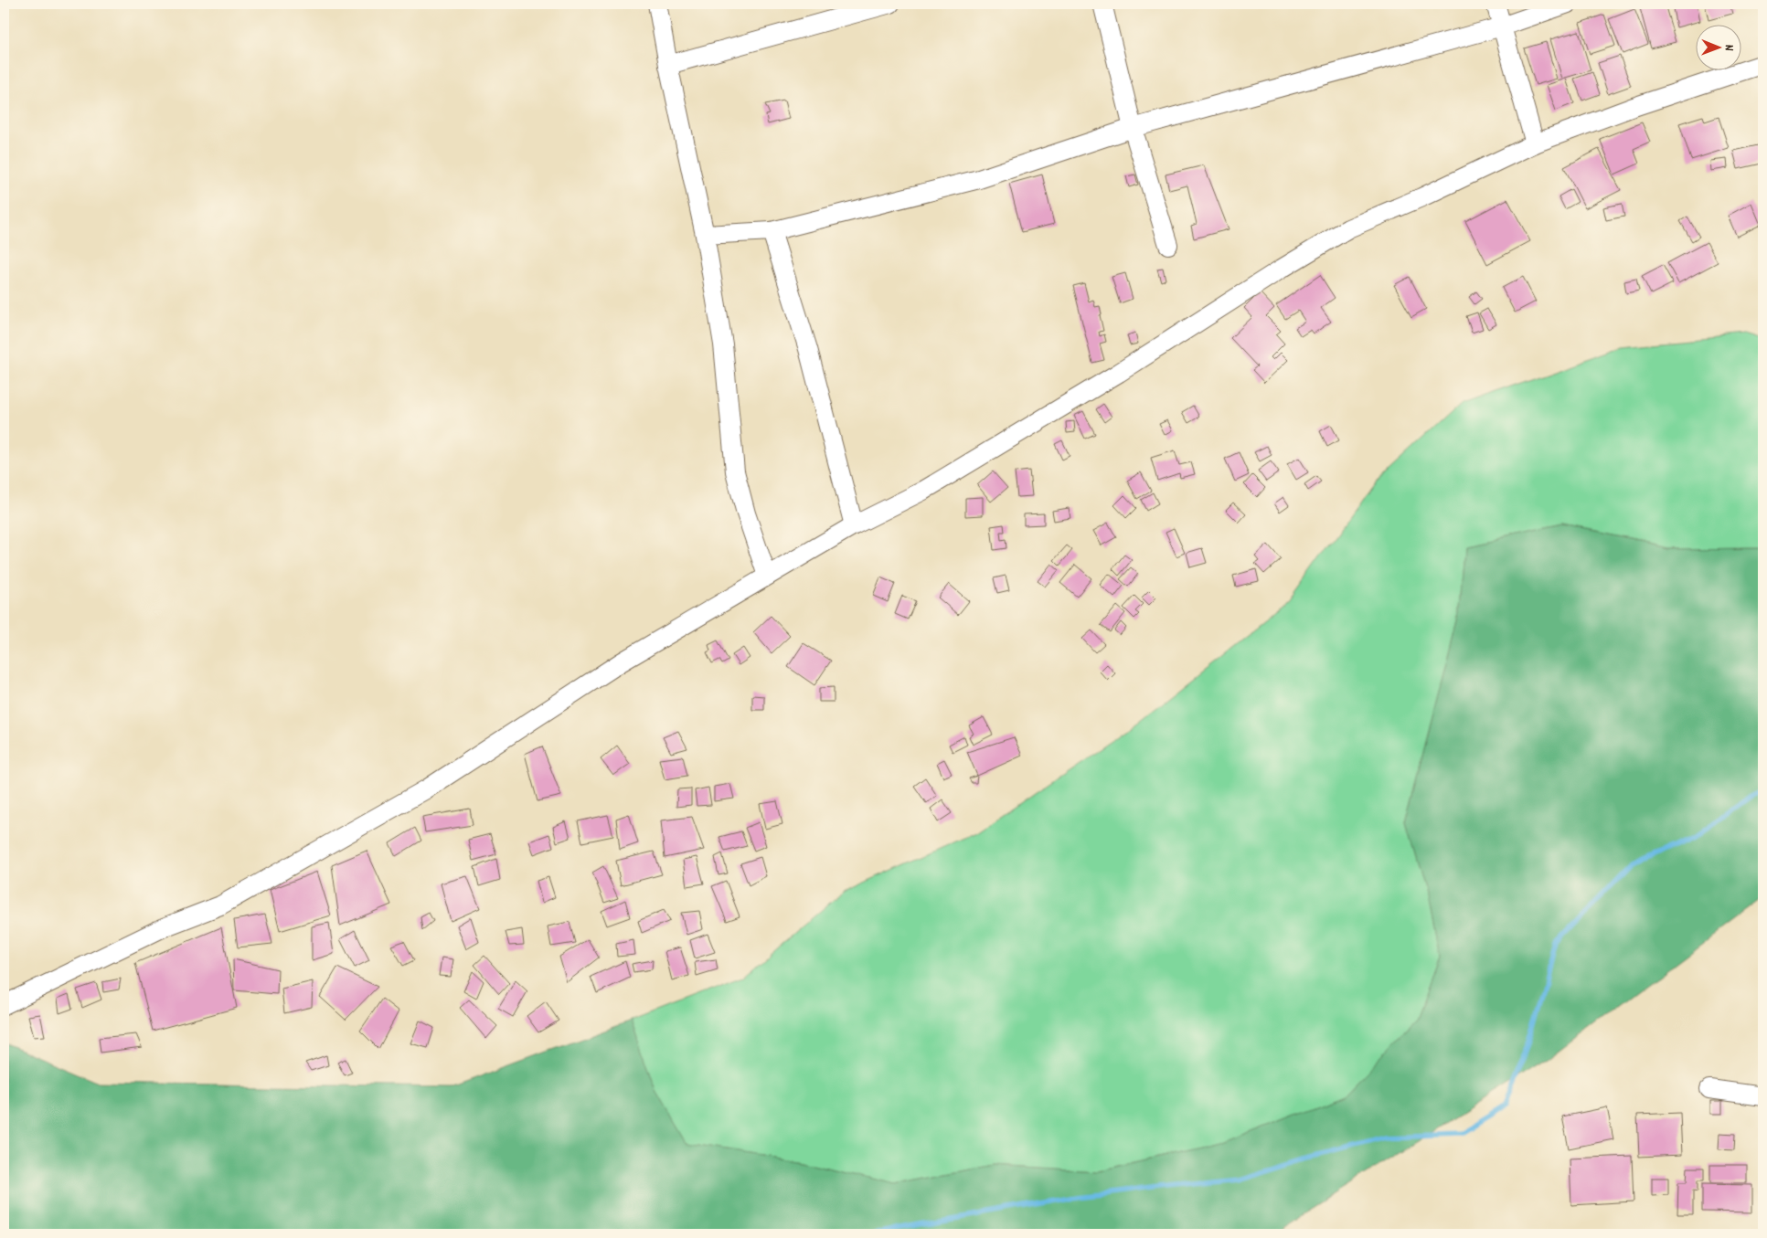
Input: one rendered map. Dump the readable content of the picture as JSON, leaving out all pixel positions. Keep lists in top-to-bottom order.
{
  "north": "right"
}
